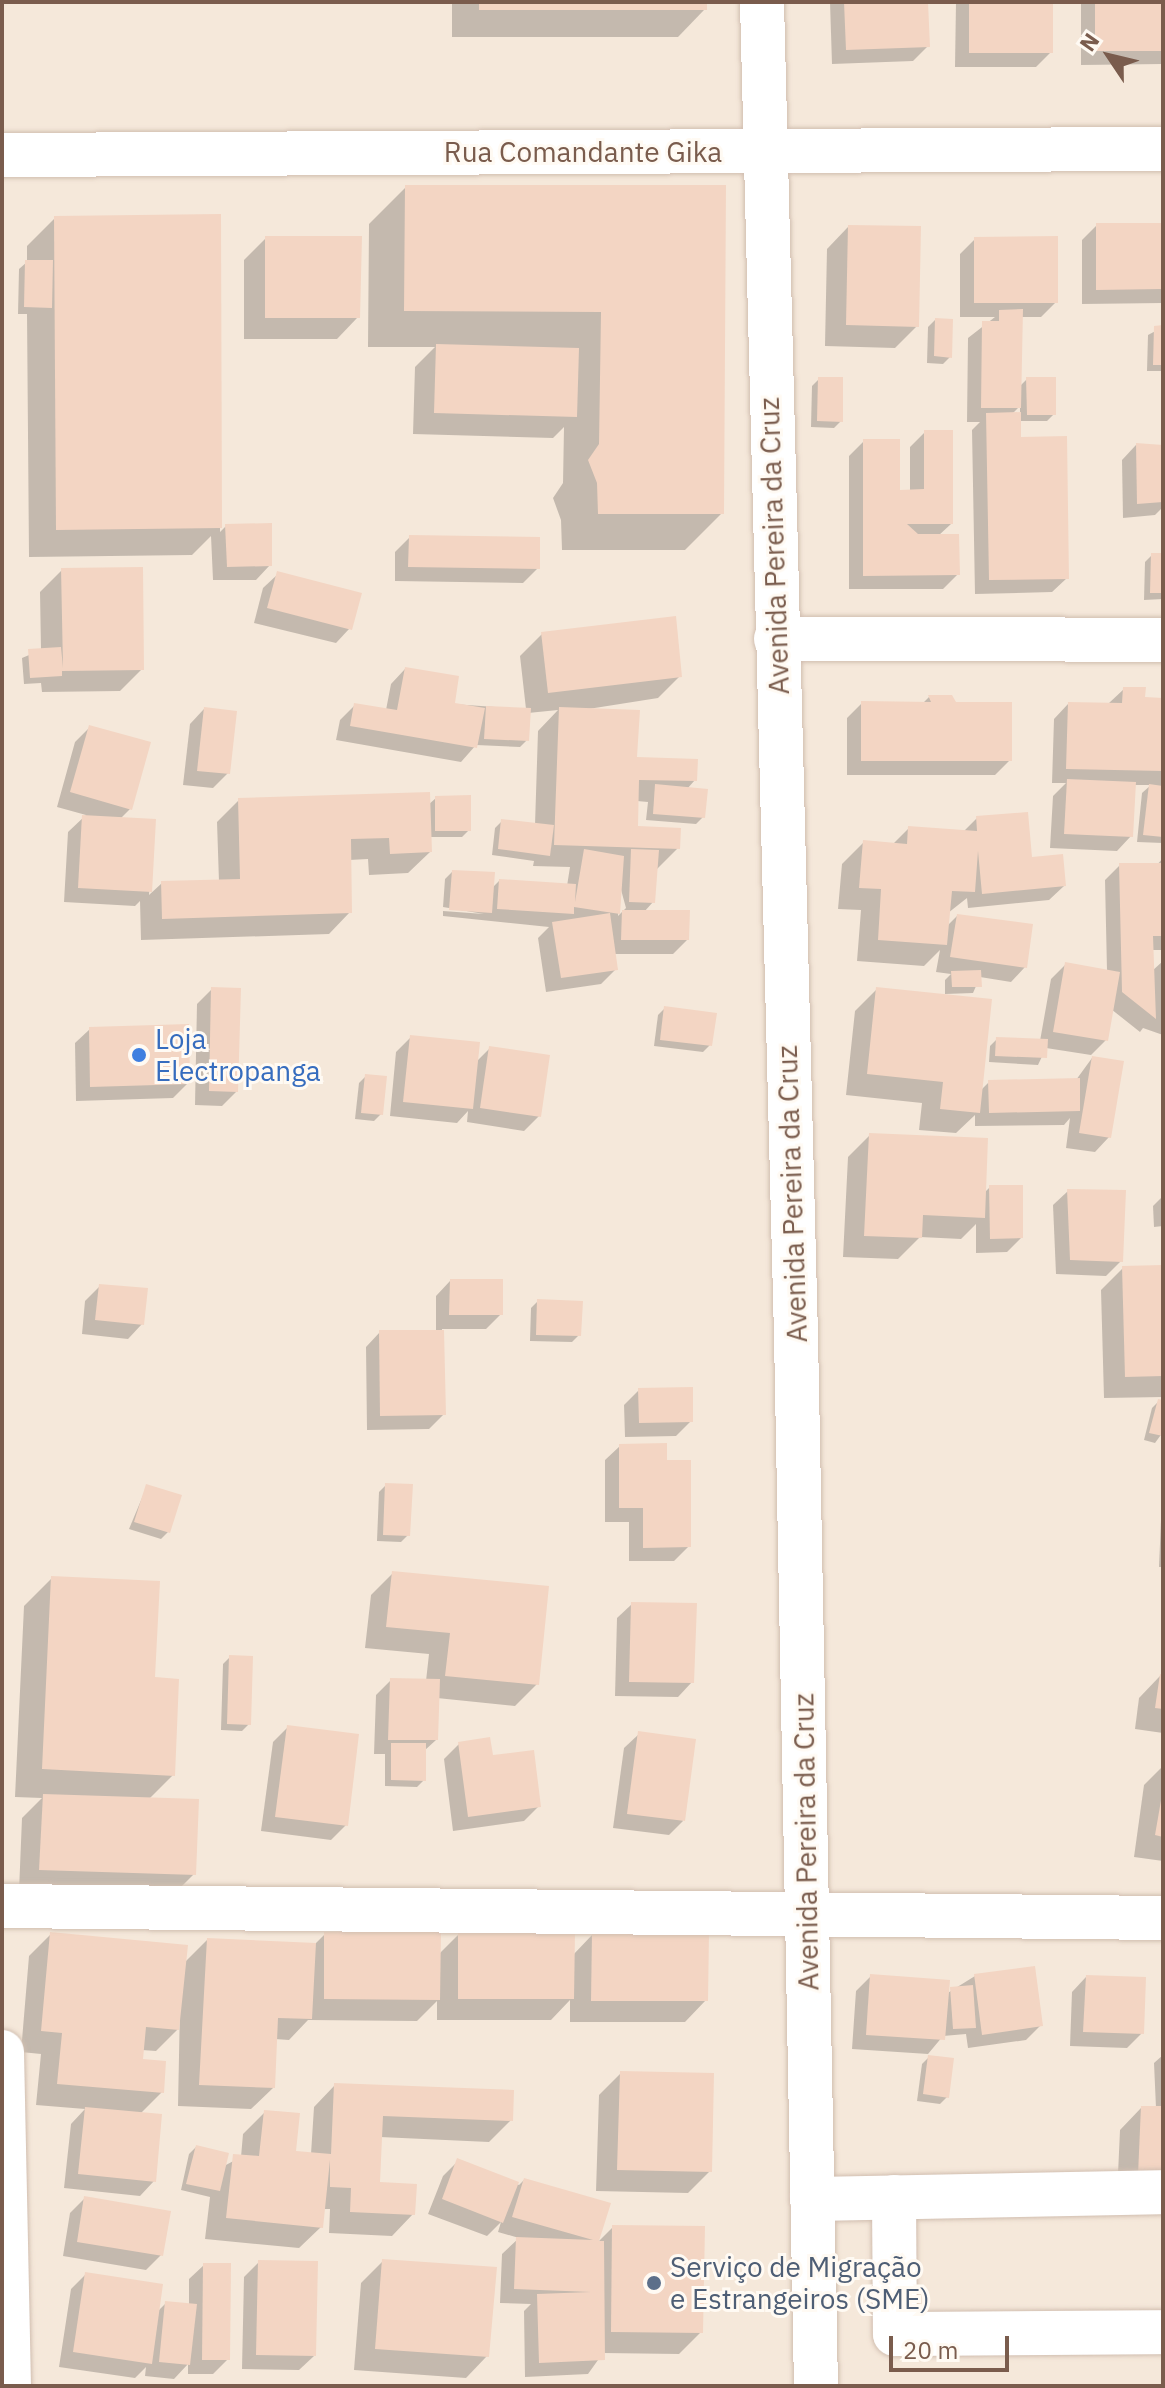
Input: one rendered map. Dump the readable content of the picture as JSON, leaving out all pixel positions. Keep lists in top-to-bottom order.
{
  "streets": {
    "street": ["Rua Comandante Gika", "Avenida Pereira da Cruz"]
  },
  "crossings": [
    ["Rua Comandante Gika", "Avenida Pereira da Cruz"]
  ],
  "places": ["Loja Electropanga", "Serviço de Migração e Estrangeiros (SME)"],
  "scale_bar": "20 m",
  "north": "top left"
}
